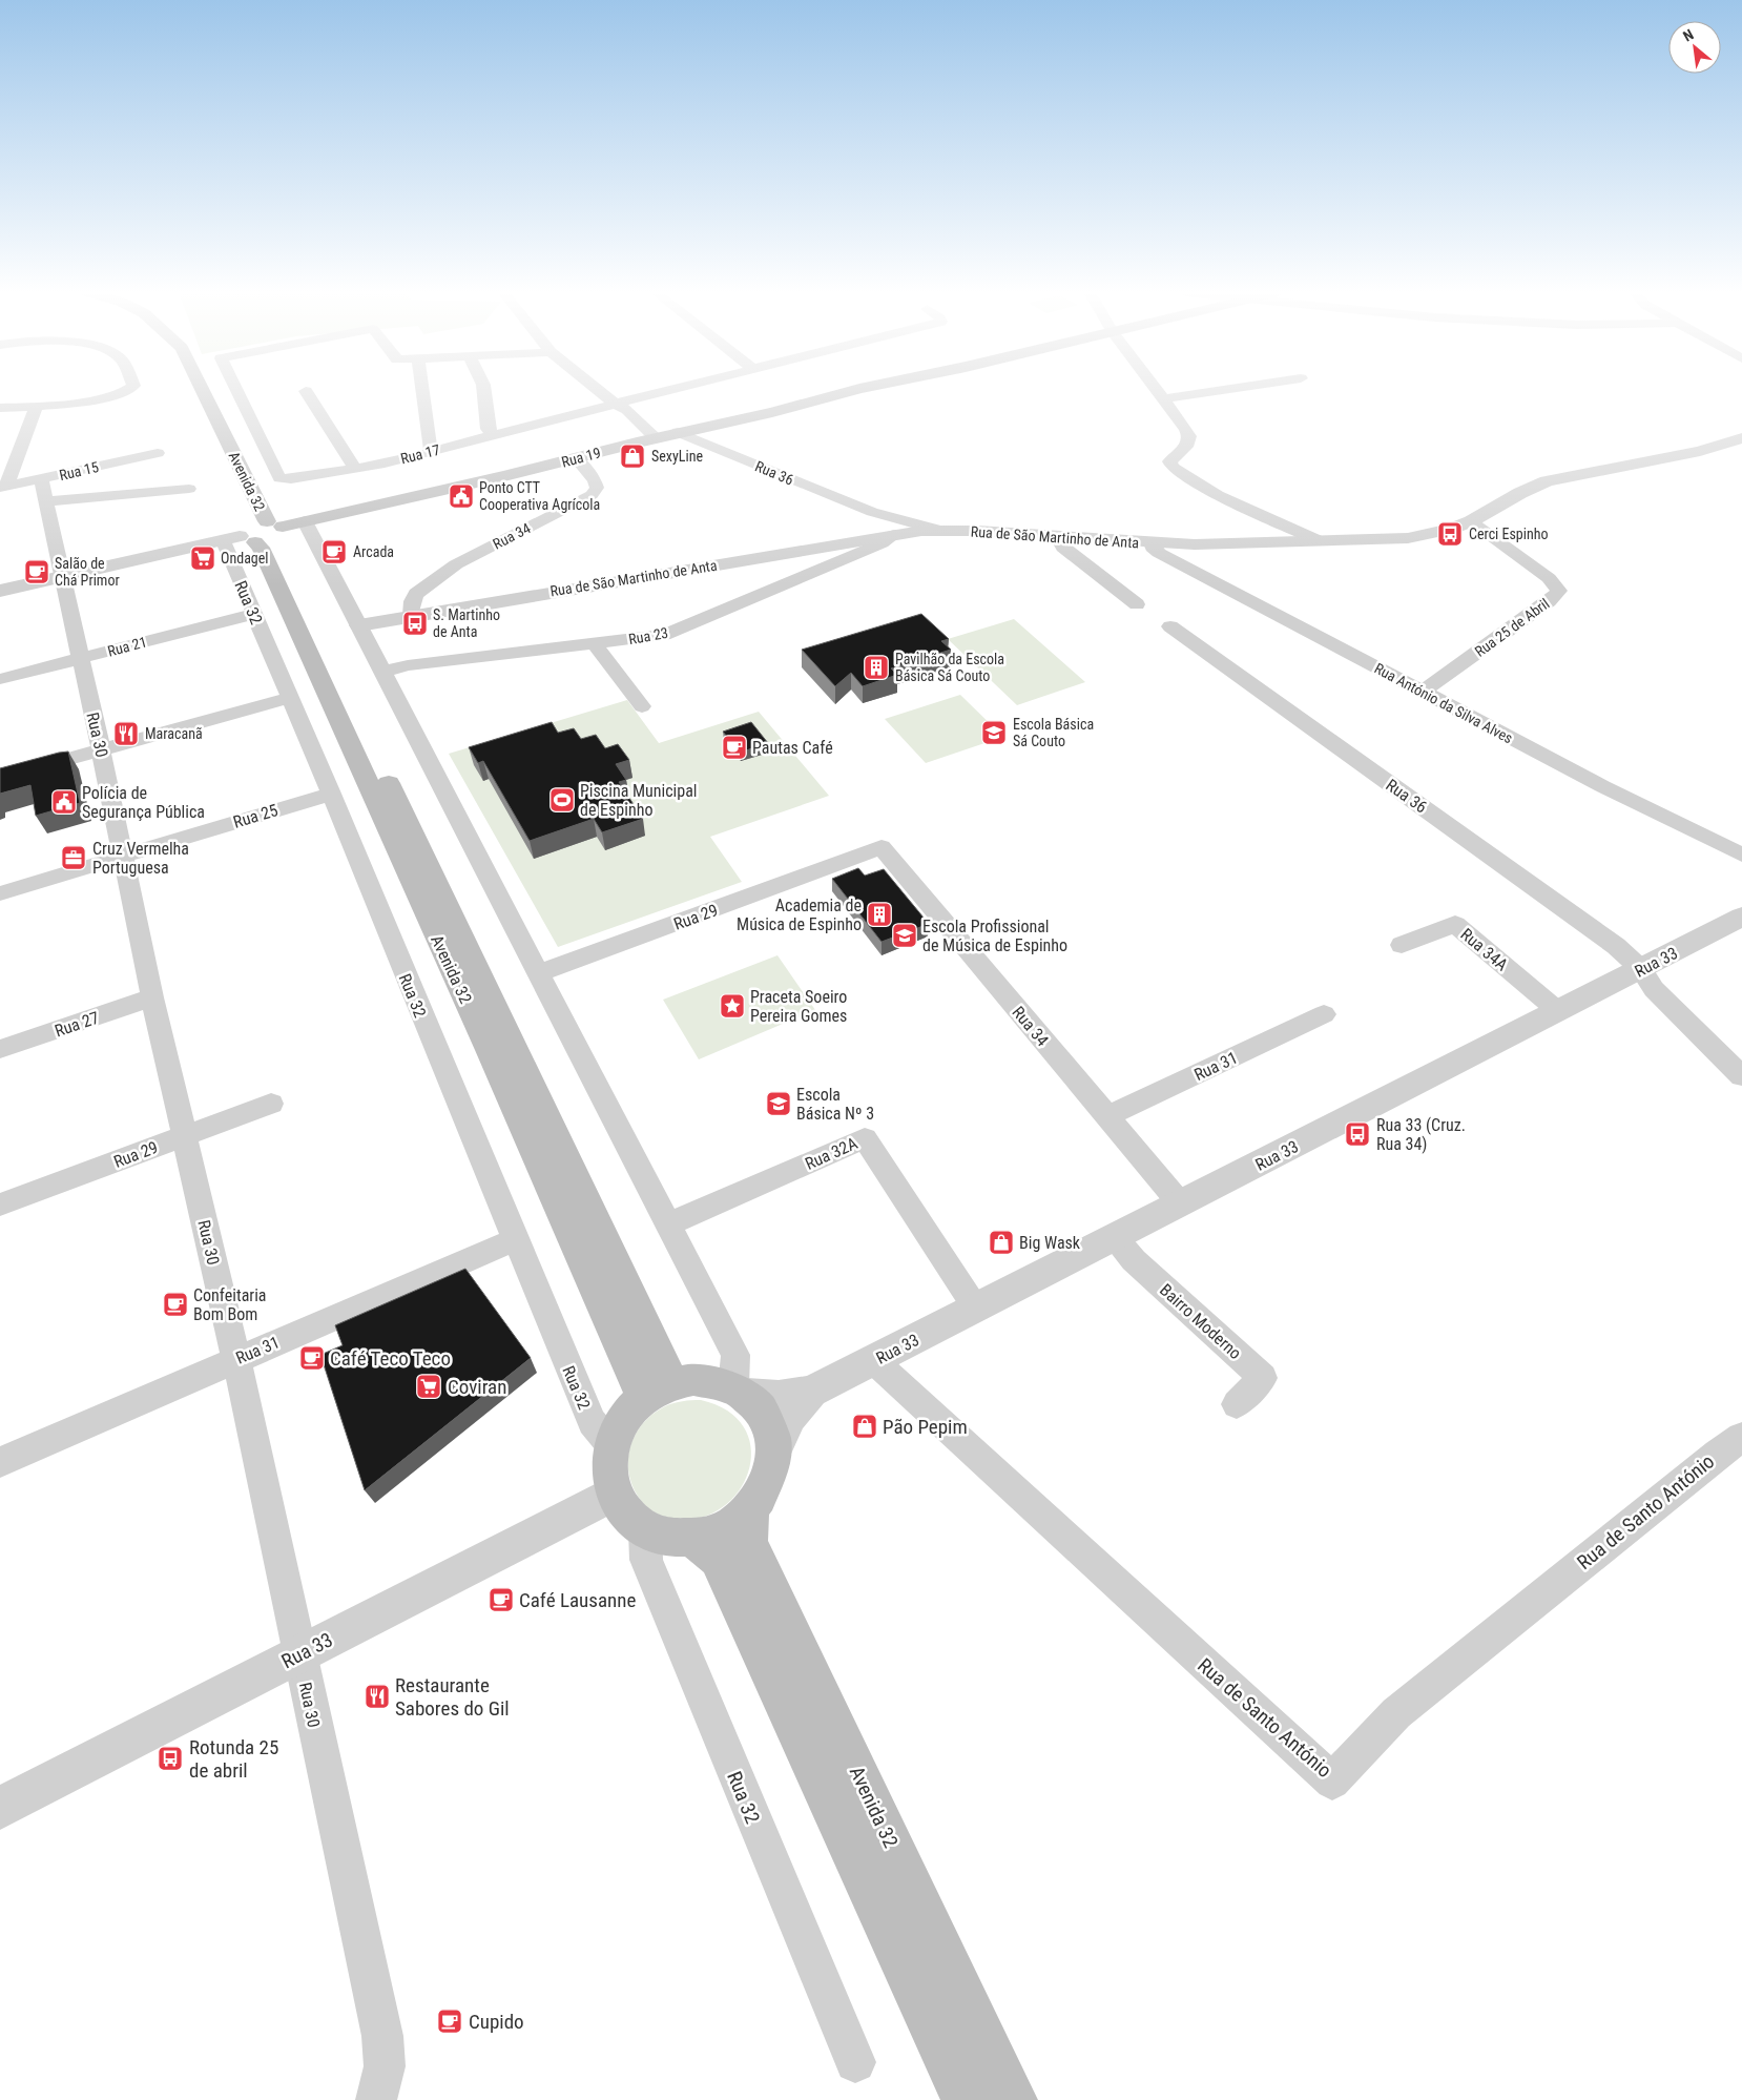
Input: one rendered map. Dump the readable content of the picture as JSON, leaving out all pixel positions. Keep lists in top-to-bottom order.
{
  "streets": {
    "main road": ["Rua 19", "Avenida 32"],
    "street": [
      "Rua 17",
      "Rua 15",
      "Rua 36",
      "Rua 34",
      "Rua de São Martinho de Anta",
      "Rua 32",
      "Rua 25 de Abril",
      "Rua 23",
      "Rua 21",
      "Rua António da Silva Alves",
      "Rua 30",
      "Rua 25",
      "Rua 29",
      "Rua 34A",
      "Rua 33",
      "Rua 27",
      "Rua 31",
      "Rua 32A",
      "Bairro Moderno",
      "Rua de Santo António"
    ]
  },
  "crossings": [
    ["Rua 17", "Avenida 32"],
    ["Rua 19", "Rua 36"],
    ["Rua 19", "Avenida 32"],
    ["Rua 19", "Rua 34"],
    ["Rua 19", "Rua 32"],
    ["Rua 19", "Rua 30"],
    ["Rua 15", "Rua 30"],
    ["Rua 36", "Rua de São Martinho de Anta"],
    ["Rua 36", "Rua 33"],
    ["Avenida 32", "Rua 32"],
    ["Avenida 32", "Rua 33"],
    ["Rua 34", "Rua de São Martinho de Anta"],
    ["Rua 34", "Rua 29"],
    ["Rua 34", "Rua 33"],
    ["Rua 34", "Rua 31"],
    ["Rua de São Martinho de Anta", "Rua 25 de Abril"],
    ["Rua de São Martinho de Anta", "Rua 23"],
    ["Rua de São Martinho de Anta", "Rua António da Silva Alves"],
    ["Rua 32", "Rua 21"],
    ["Rua 32", "Rua 25"],
    ["Rua 32", "Rua 33"],
    ["Rua 32", "Rua 31"],
    ["Rua 25 de Abril", "Rua António da Silva Alves"],
    ["Rua 21", "Rua 30"],
    ["Rua 30", "Rua 25"],
    ["Rua 30", "Rua 29"],
    ["Rua 30", "Rua 33"],
    ["Rua 30", "Rua 27"],
    ["Rua 30", "Rua 31"],
    ["Rua 34A", "Rua 33"],
    ["Rua 33", "Rua 32A"],
    ["Rua 33", "Bairro Moderno"],
    ["Rua 33", "Rua de Santo António"]
  ],
  "places": {
    "shop": ["SexyLine", "Big Wask", "Pão Pepim"],
    "public building": ["Ponto CTT Cooperativa Agrícola", "Polícia de Segurança Pública"],
    "bus stop": [
      "Cerci Espinho",
      "S. Martinho de Anta",
      "Rua 33 (Cruz. Rua 34)",
      "Rotunda 25 de abril"
    ],
    "cafe": [
      "Arcada",
      "Salão de Chá Primor",
      "Pautas Café",
      "Confeitaria Bom Bom",
      "Café Teco Teco",
      "Café Lausanne",
      "Cupido"
    ],
    "supermarket": ["Ondagel", "Coviran"],
    "building": ["Pavilhão da Escola Básica Sá Couto", "Academia de Música de Espinho"],
    "school or university": ["Escola Básica Sá Couto", "Escola Profissional de Música de Espinho", "Escola Básica Nº 3"],
    "restaurant": ["Maracanã", "Restaurante Sabores do Gil"],
    "sports": ["Piscina Municipal de Espinho"],
    "office": ["Cruz Vermelha Portuguesa"],
    "place": ["Praceta Soeiro Pereira Gomes"]
  },
  "north": "top left"
}
